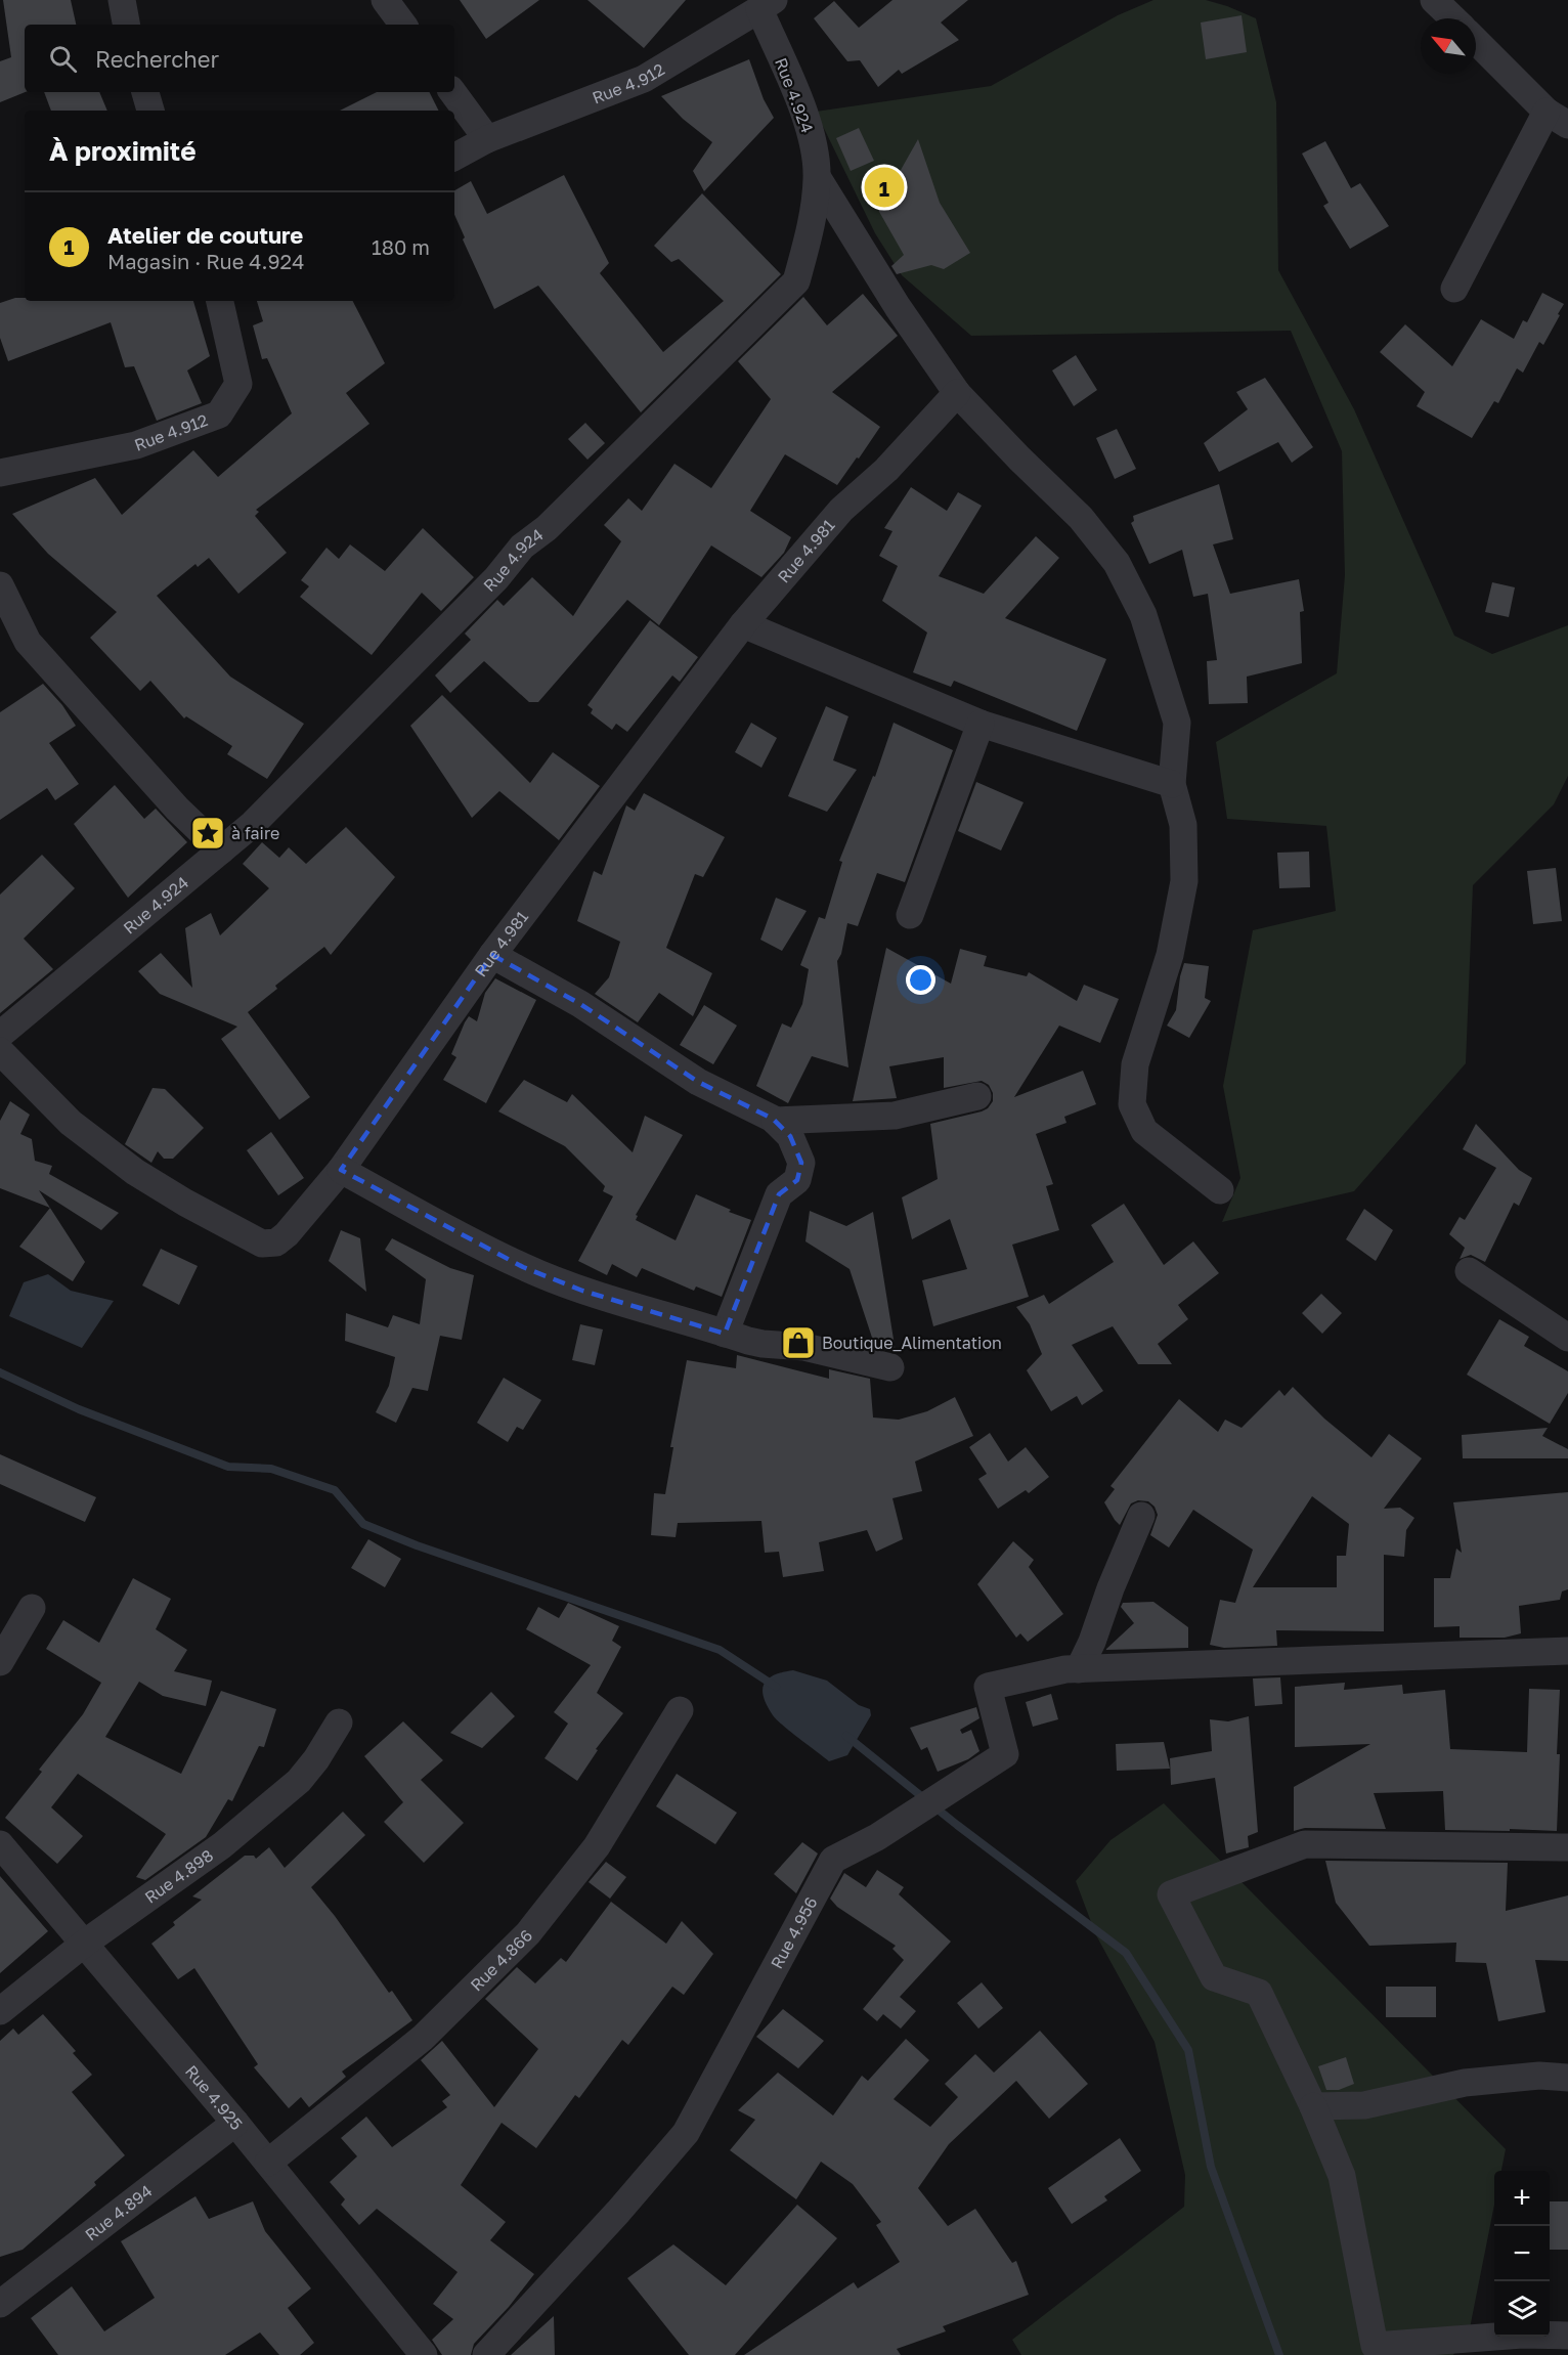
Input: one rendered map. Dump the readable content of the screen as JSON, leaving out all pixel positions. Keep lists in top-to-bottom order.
{
  "streets": {
    "street": [
      "Rue 4.912",
      "Rue 4.924",
      "Rue 4.981",
      "Rue 4.898",
      "Rue 4.956",
      "Rue 4.866",
      "Rue 4.925",
      "Rue 4.894"
    ]
  },
  "crossings": [
    ["Rue 4.912", "Rue 4.924"],
    ["Rue 4.898", "Rue 4.925"],
    ["Rue 4.866", "Rue 4.925"],
    ["Rue 4.925", "Rue 4.894"]
  ],
  "places": {
    "place": ["à faire"],
    "shop": ["Boutique_Alimentation"]
  },
  "north": "top left",
  "page": {
    "search": "Rechercher",
    "heading": "À proximité",
    "pins": "1",
    "list": [
      {
        "mark": "1",
        "name": "Atelier de couture",
        "note": "Magasin · Rue 4.924",
        "value": "180 m"
      }
    ],
    "map_buttons": ["+", "−"]
  }
}
